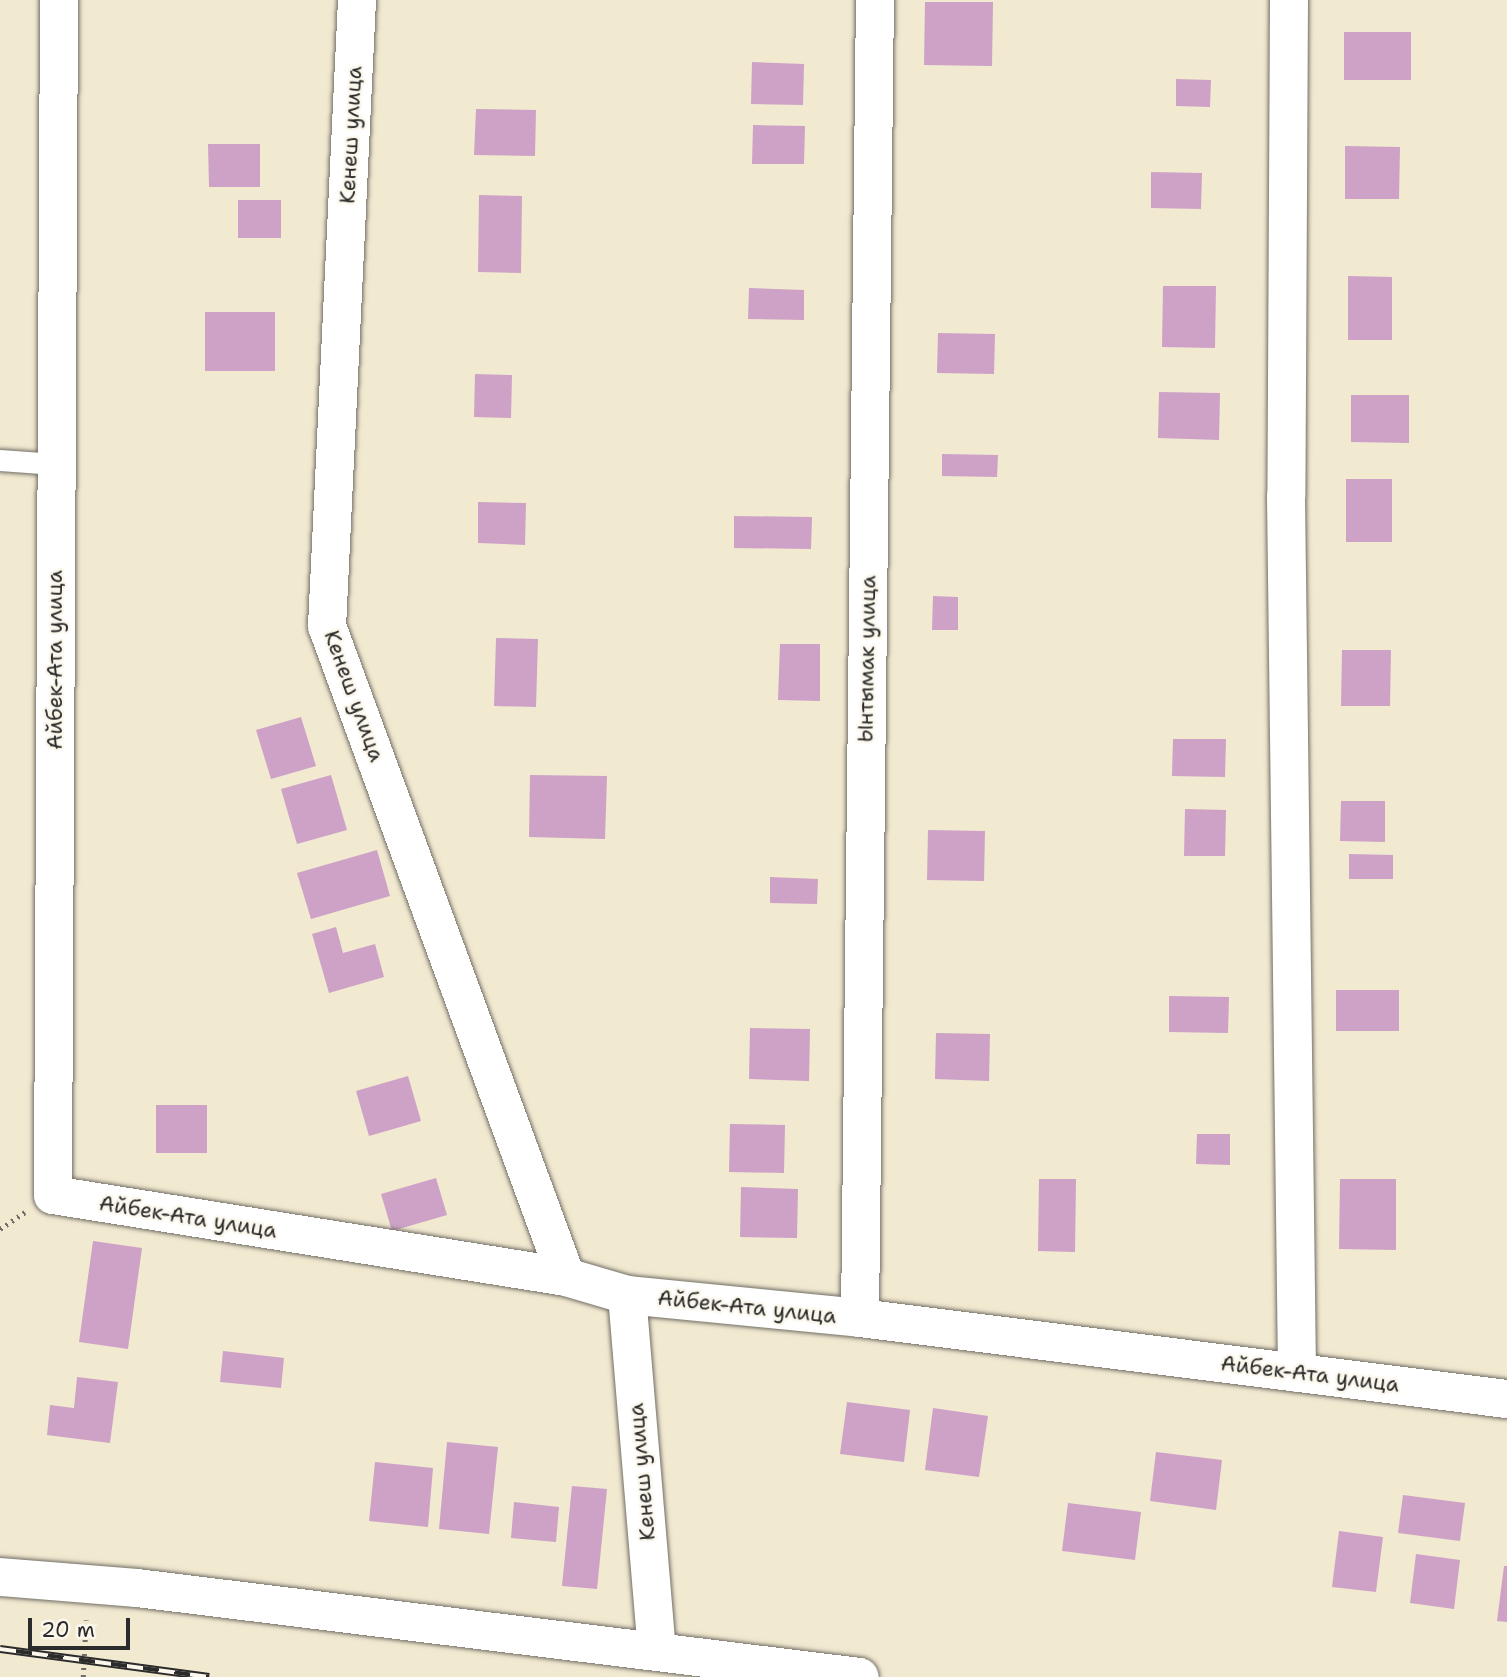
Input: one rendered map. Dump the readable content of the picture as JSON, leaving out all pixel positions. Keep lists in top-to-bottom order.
{
  "streets": {
    "street": ["Кенеш улица", "Ынтымак улица", "Айбек-Ата улица"]
  },
  "crossings": [
    ["Кенеш улица", "Айбек-Ата улица"],
    ["Ынтымак улица", "Айбек-Ата улица"]
  ],
  "scale_bar": "20 m"
}
